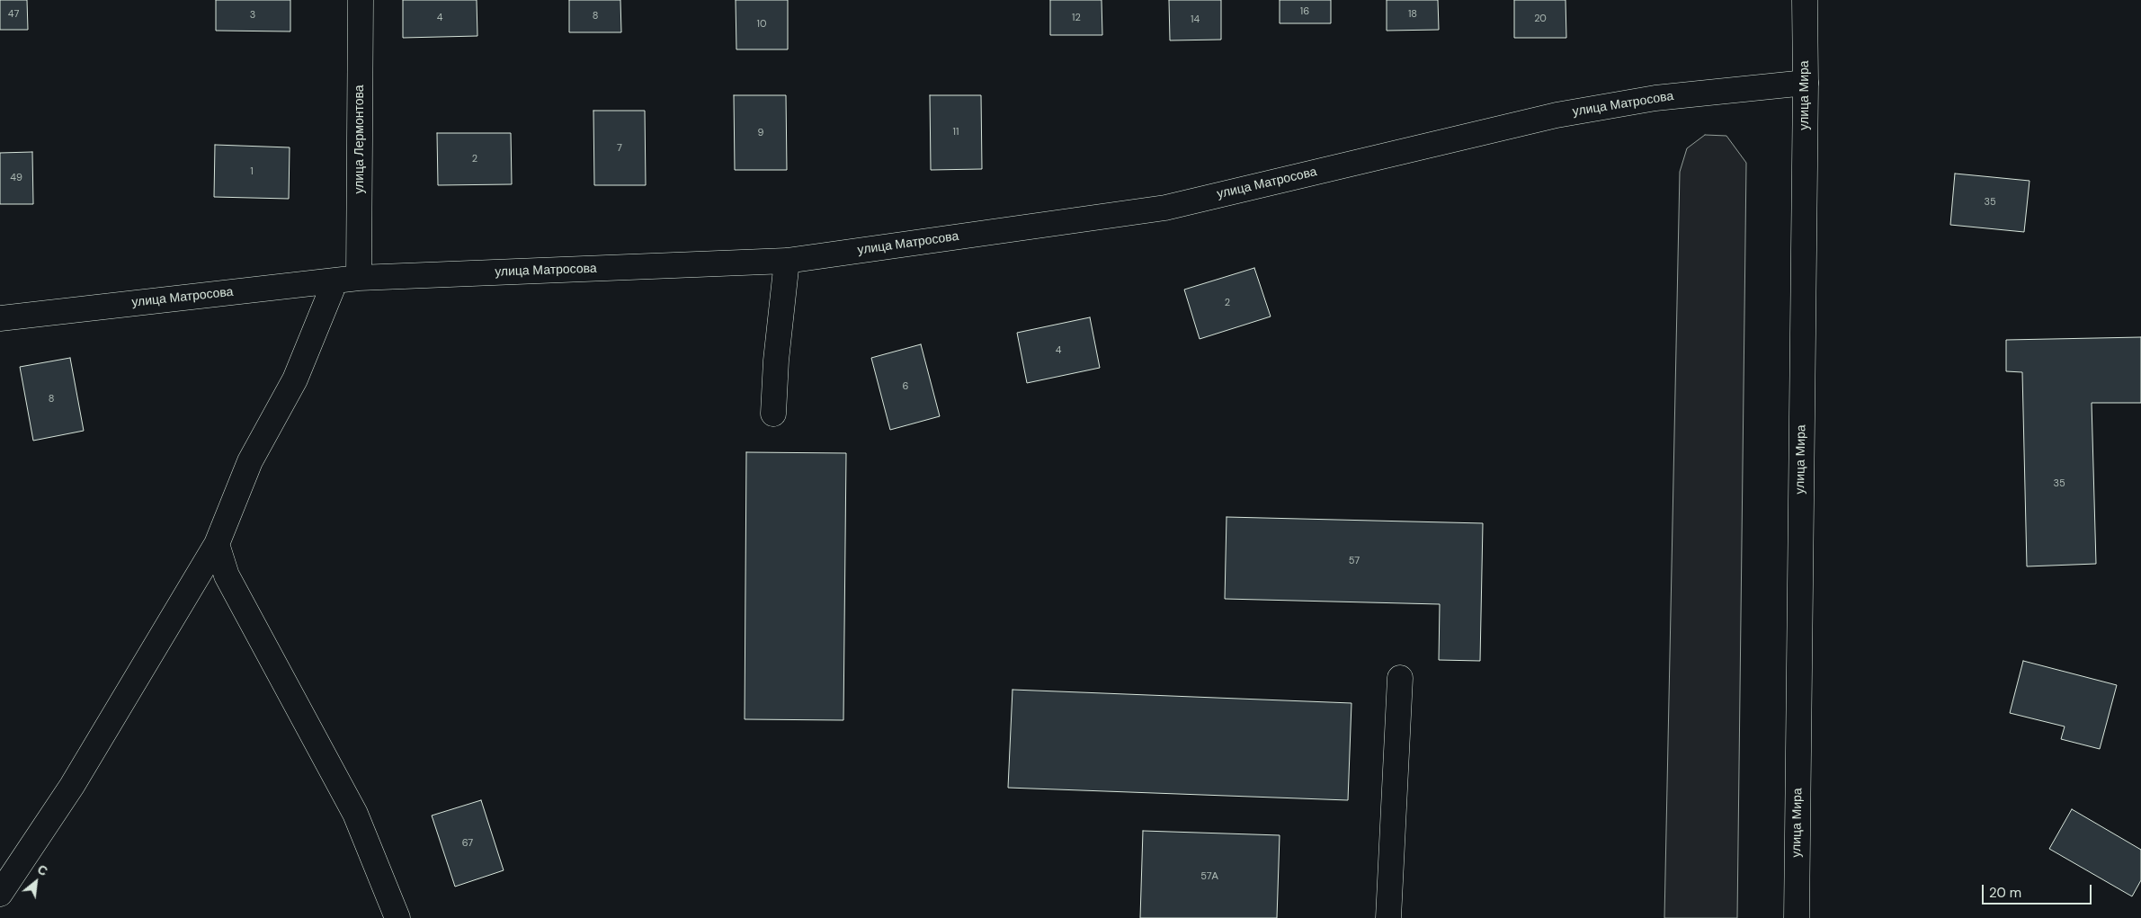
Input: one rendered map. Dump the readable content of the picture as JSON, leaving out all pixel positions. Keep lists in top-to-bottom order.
{
  "streets": {
    "street": ["улица Мира", "улица Матросова", "улица Лермонтова"]
  },
  "crossings": [
    ["улица Мира", "улица Матросова"],
    ["улица Матросова", "улица Лермонтова"]
  ],
  "house_numbers": [
    "16",
    "47",
    "18",
    "3",
    "8",
    "4",
    "12",
    "20",
    "14",
    "10",
    "11",
    "9",
    "7",
    "2",
    "1",
    "49",
    "35",
    "2",
    "4",
    "6",
    "8",
    "35",
    "57",
    "67",
    "57А"
  ],
  "scale_bar": "20 m",
  "north": "top right"
}
